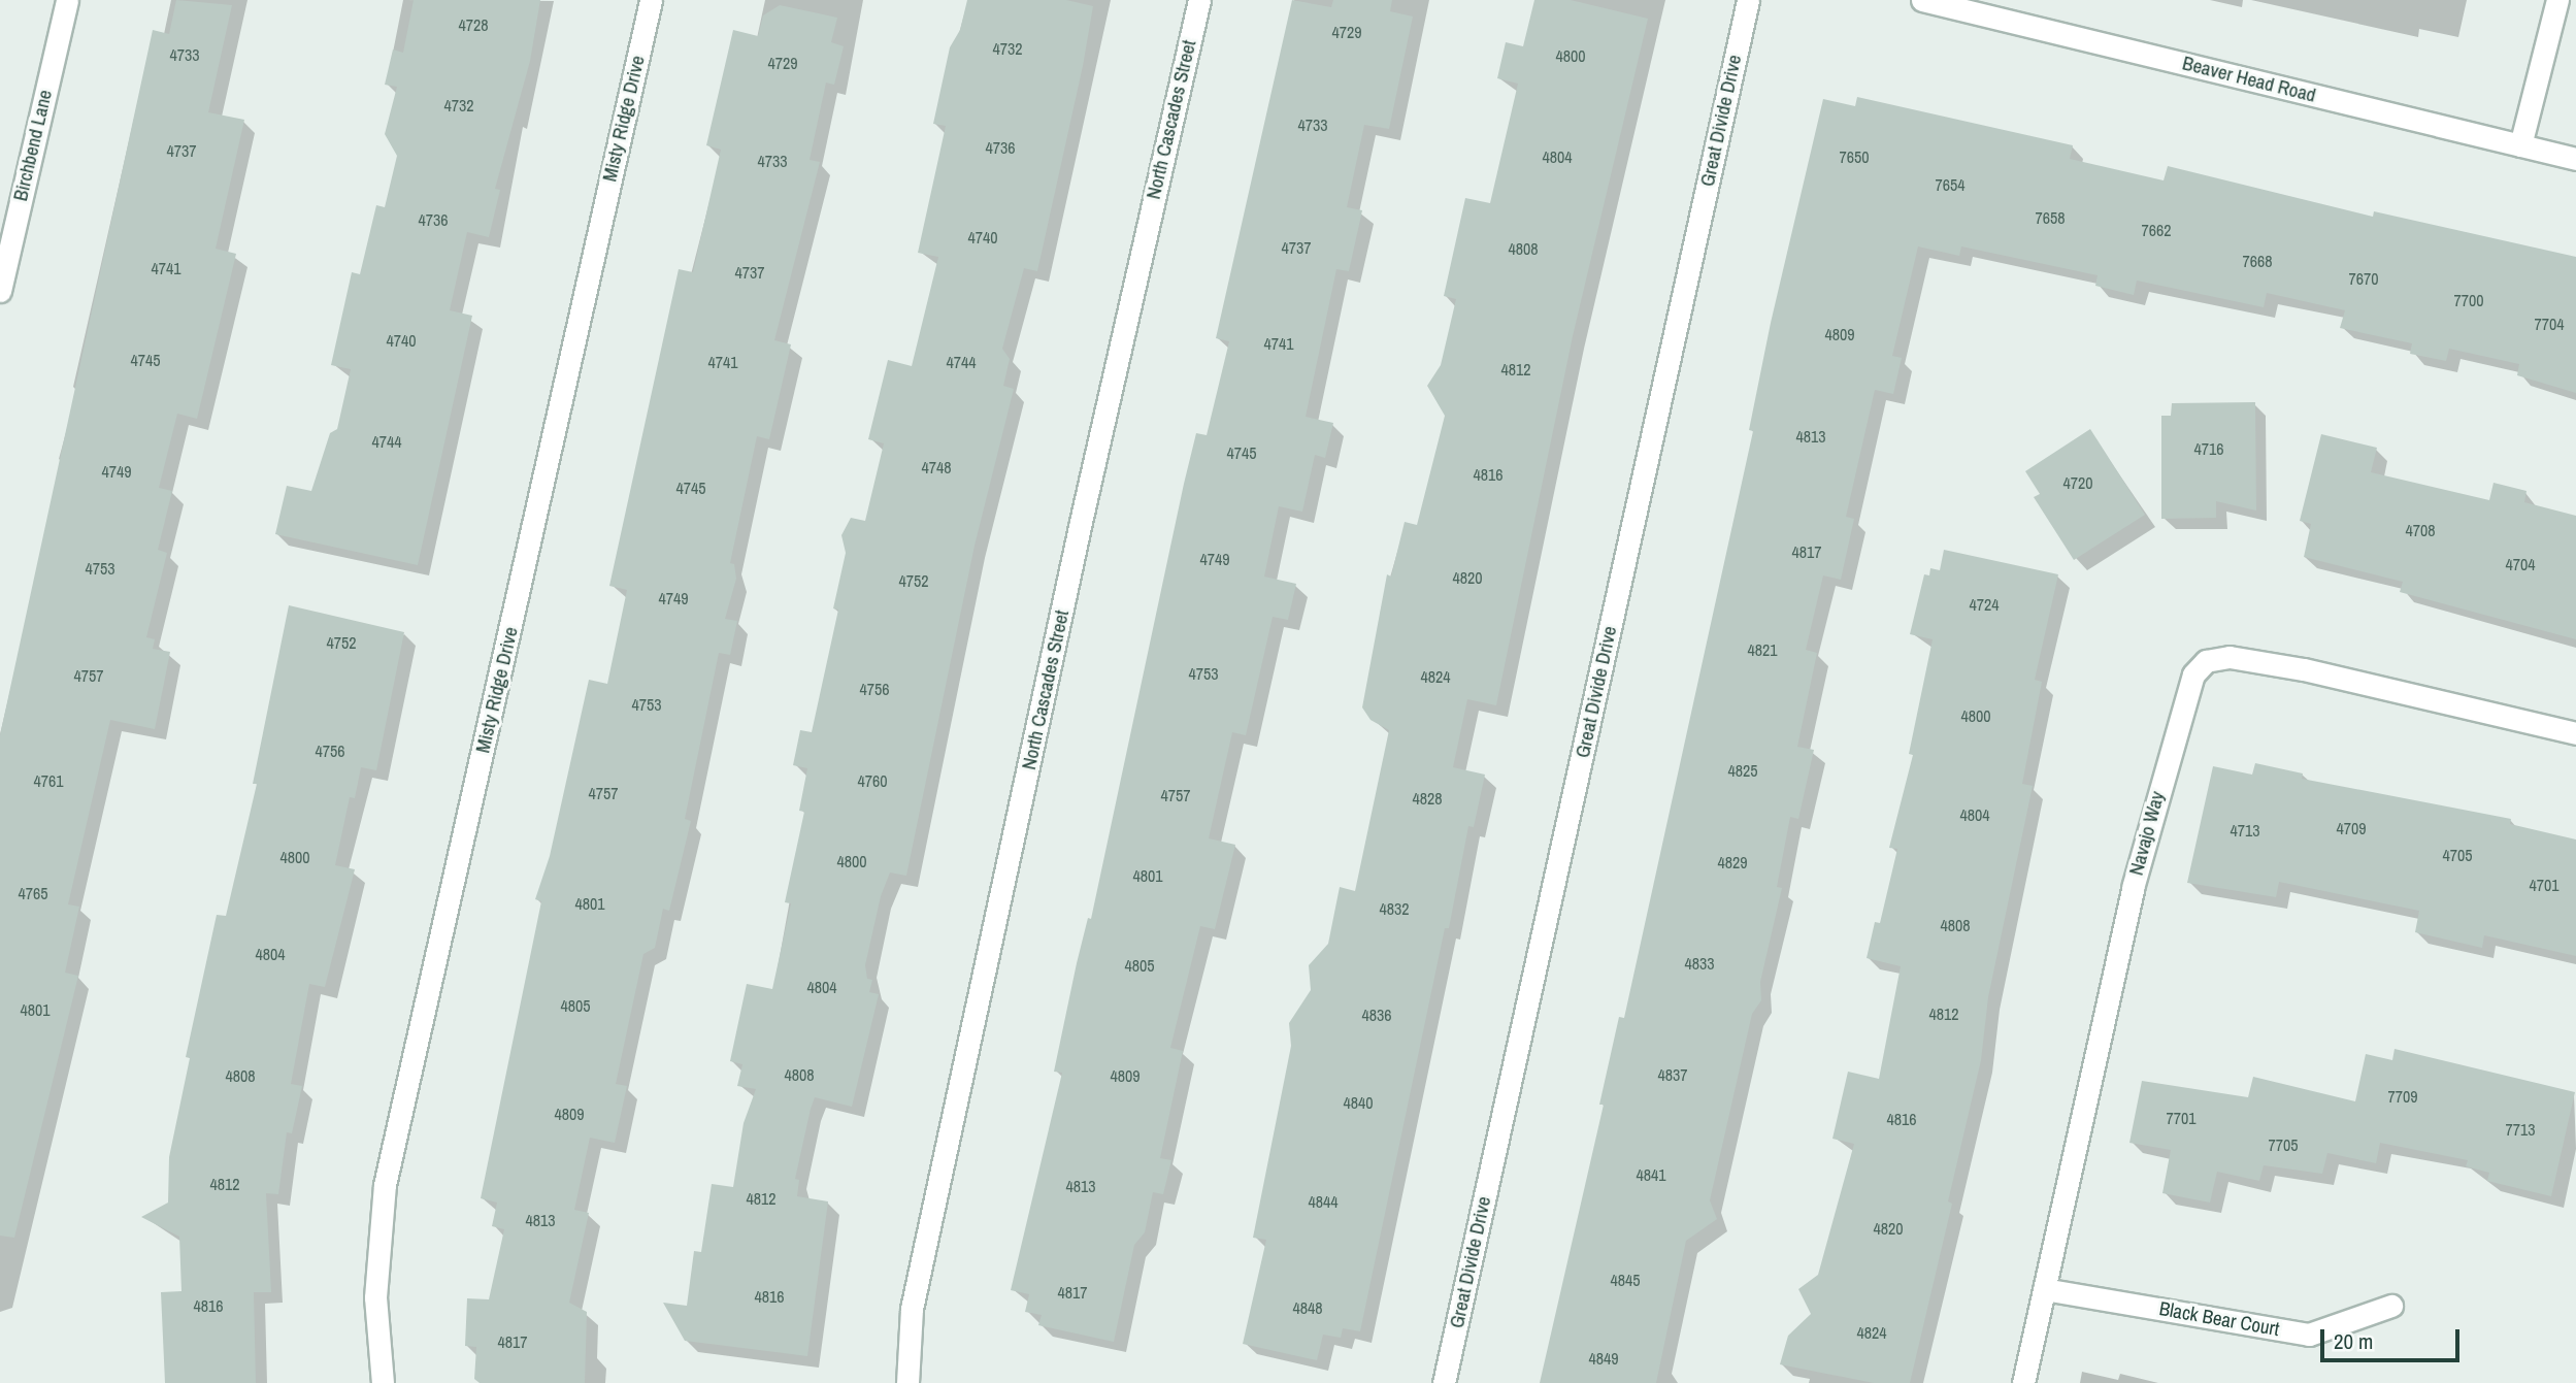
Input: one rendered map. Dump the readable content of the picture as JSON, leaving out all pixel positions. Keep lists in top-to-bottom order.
{
  "streets": {
    "street": [
      "Beaver Head Road",
      "Misty Ridge Drive",
      "North Cascades Street",
      "Great Divide Drive",
      "Birchbend Lane",
      "Navajo Way",
      "Black Bear Court"
    ]
  },
  "crossings": [
    ["Navajo Way", "Black Bear Court"]
  ],
  "house_numbers": [
    "4728",
    "4729",
    "4732",
    "4733",
    "4800",
    "4729",
    "4732",
    "4733",
    "4736",
    "4737",
    "4804",
    "7650",
    "4733",
    "7654",
    "7658",
    "4736",
    "7662",
    "4740",
    "4737",
    "4808",
    "7668",
    "4741",
    "4737",
    "7670",
    "7700",
    "7704",
    "4809",
    "4740",
    "4741",
    "4745",
    "4741",
    "4744",
    "4812",
    "4813",
    "4744",
    "4716",
    "4745",
    "4748",
    "4749",
    "4816",
    "4720",
    "4745",
    "4708",
    "4817",
    "4749",
    "4704",
    "4753",
    "4820",
    "4752",
    "4749",
    "4724",
    "4752",
    "4821",
    "4753",
    "4757",
    "4824",
    "4756",
    "4753",
    "4800",
    "4756",
    "4825",
    "4761",
    "4760",
    "4757",
    "4757",
    "4828",
    "4804",
    "4709",
    "4713",
    "4705",
    "4800",
    "4800",
    "4829",
    "4801",
    "4701",
    "4765",
    "4801",
    "4832",
    "4808",
    "4804",
    "4833",
    "4805",
    "4804",
    "4805",
    "4801",
    "4812",
    "4836",
    "4808",
    "4837",
    "4808",
    "4809",
    "7709",
    "4840",
    "4809",
    "7701",
    "4816",
    "7713",
    "7705",
    "4841",
    "4812",
    "4813",
    "4812",
    "4844",
    "4813",
    "4820",
    "4845",
    "4817",
    "4816",
    "4816",
    "4848",
    "4824",
    "4817",
    "4849"
  ],
  "scale_bar": "20 m"
}
